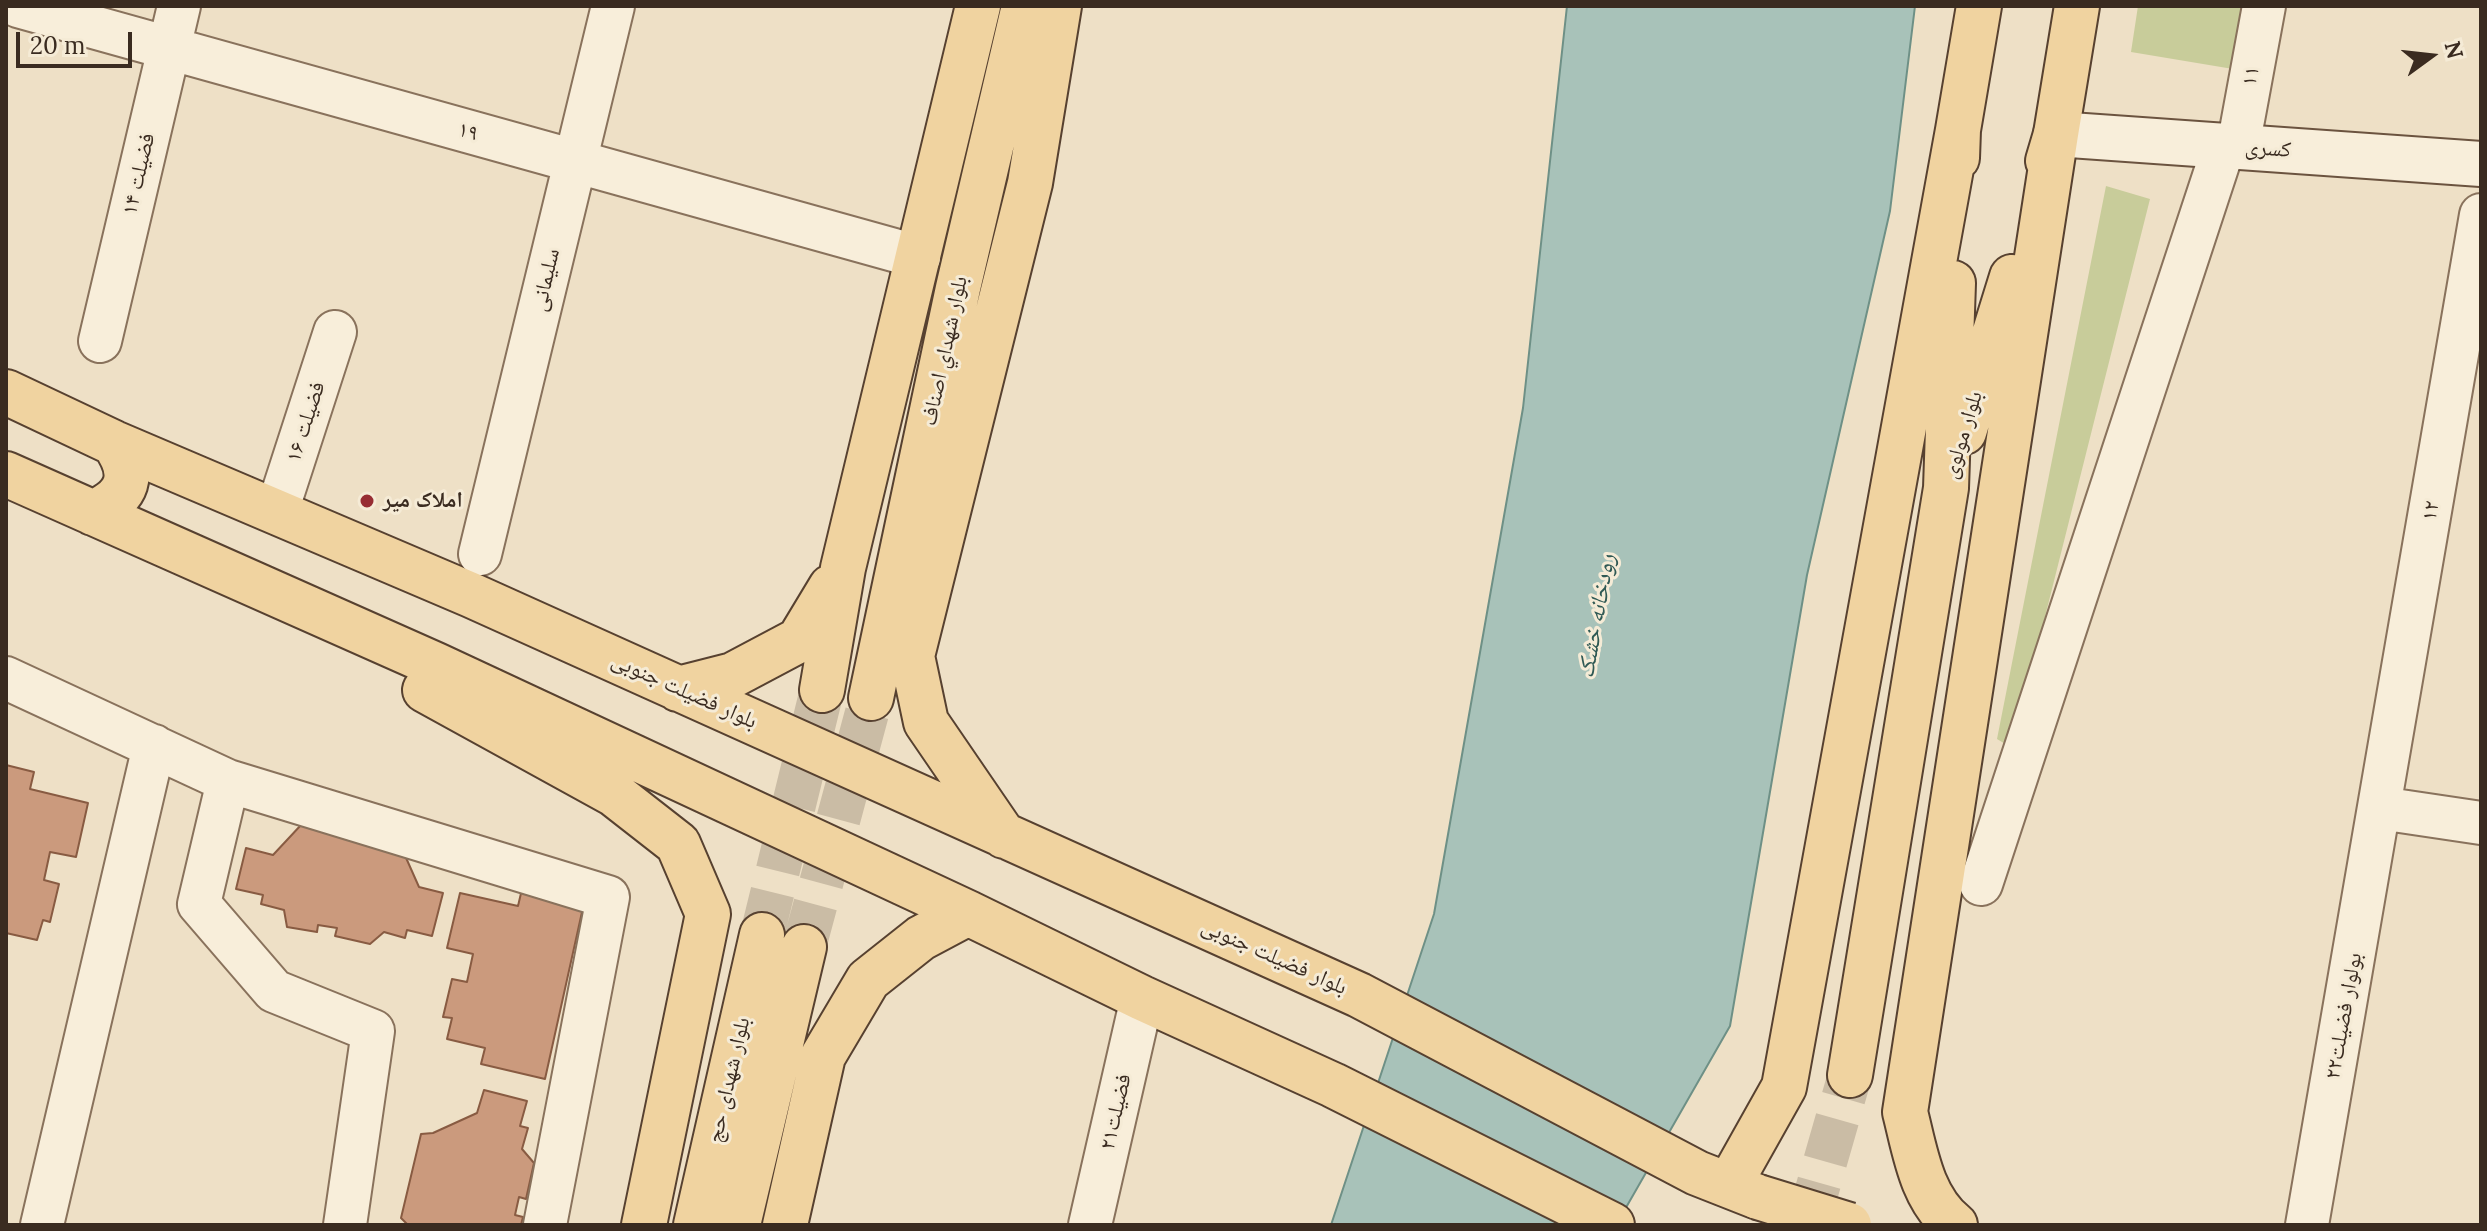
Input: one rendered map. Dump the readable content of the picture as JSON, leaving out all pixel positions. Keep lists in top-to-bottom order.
{
  "streets": {
    "main road": [
      "بلوار شهداي اصناف",
      "بلوار مولوی",
      "بلوار فضیلت جنوبی",
      "بلوار شهدای حج"
    ],
    "street": [
      "۱۱",
      "۱۹",
      "کسری",
      "فضیلت ۱۴",
      "سلیمانی",
      "فضیلت ۱۶",
      "۱۲",
      "بولوار فضیلت۲۲",
      "فضیلت۲۱"
    ]
  },
  "crossings": [
    ["۱۱", "کسری"],
    ["۱۹", "فضیلت ۱۴"],
    ["۱۹", "سلیمانی"],
    ["۱۹", "بلوار شهداي اصناف"],
    ["کسری", "بلوار مولوی"],
    ["فضیلت ۱۶", "بلوار فضیلت جنوبی"],
    ["۱۲", "بولوار فضیلت۲۲"]
  ],
  "water": ["رودخانه خشک"],
  "places": ["املاک میر"],
  "scale_bar": "20 m",
  "north": "right"
}
